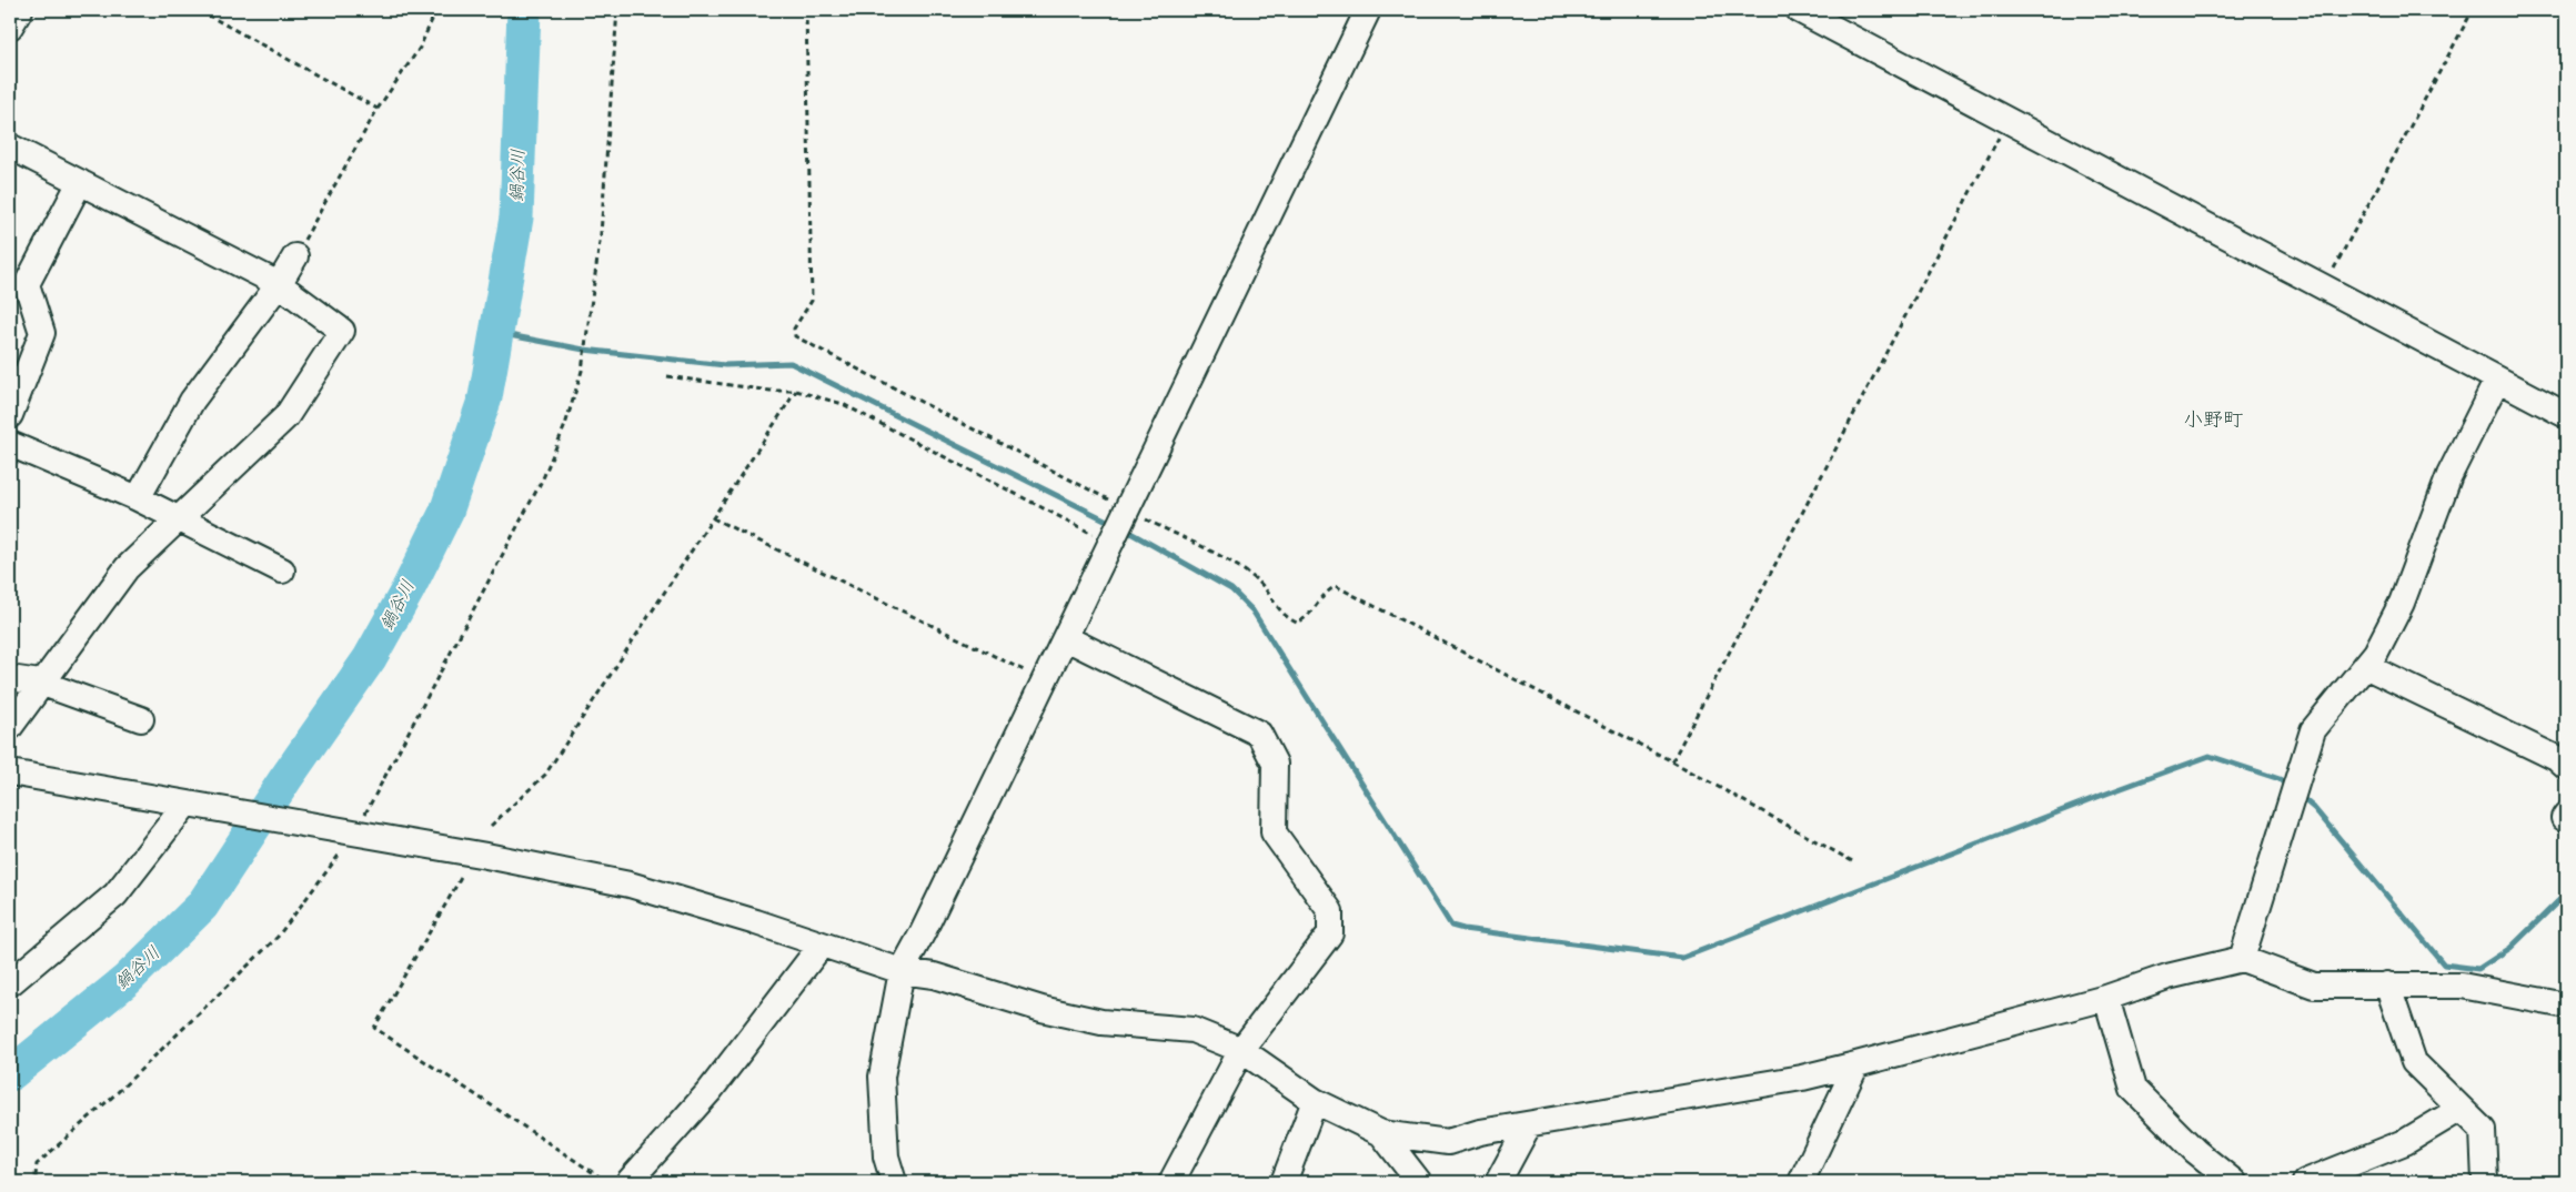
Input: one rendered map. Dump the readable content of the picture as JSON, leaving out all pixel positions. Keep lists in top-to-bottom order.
{
  "districts": ["小野町"],
  "water": ["鍋谷川"]
}
